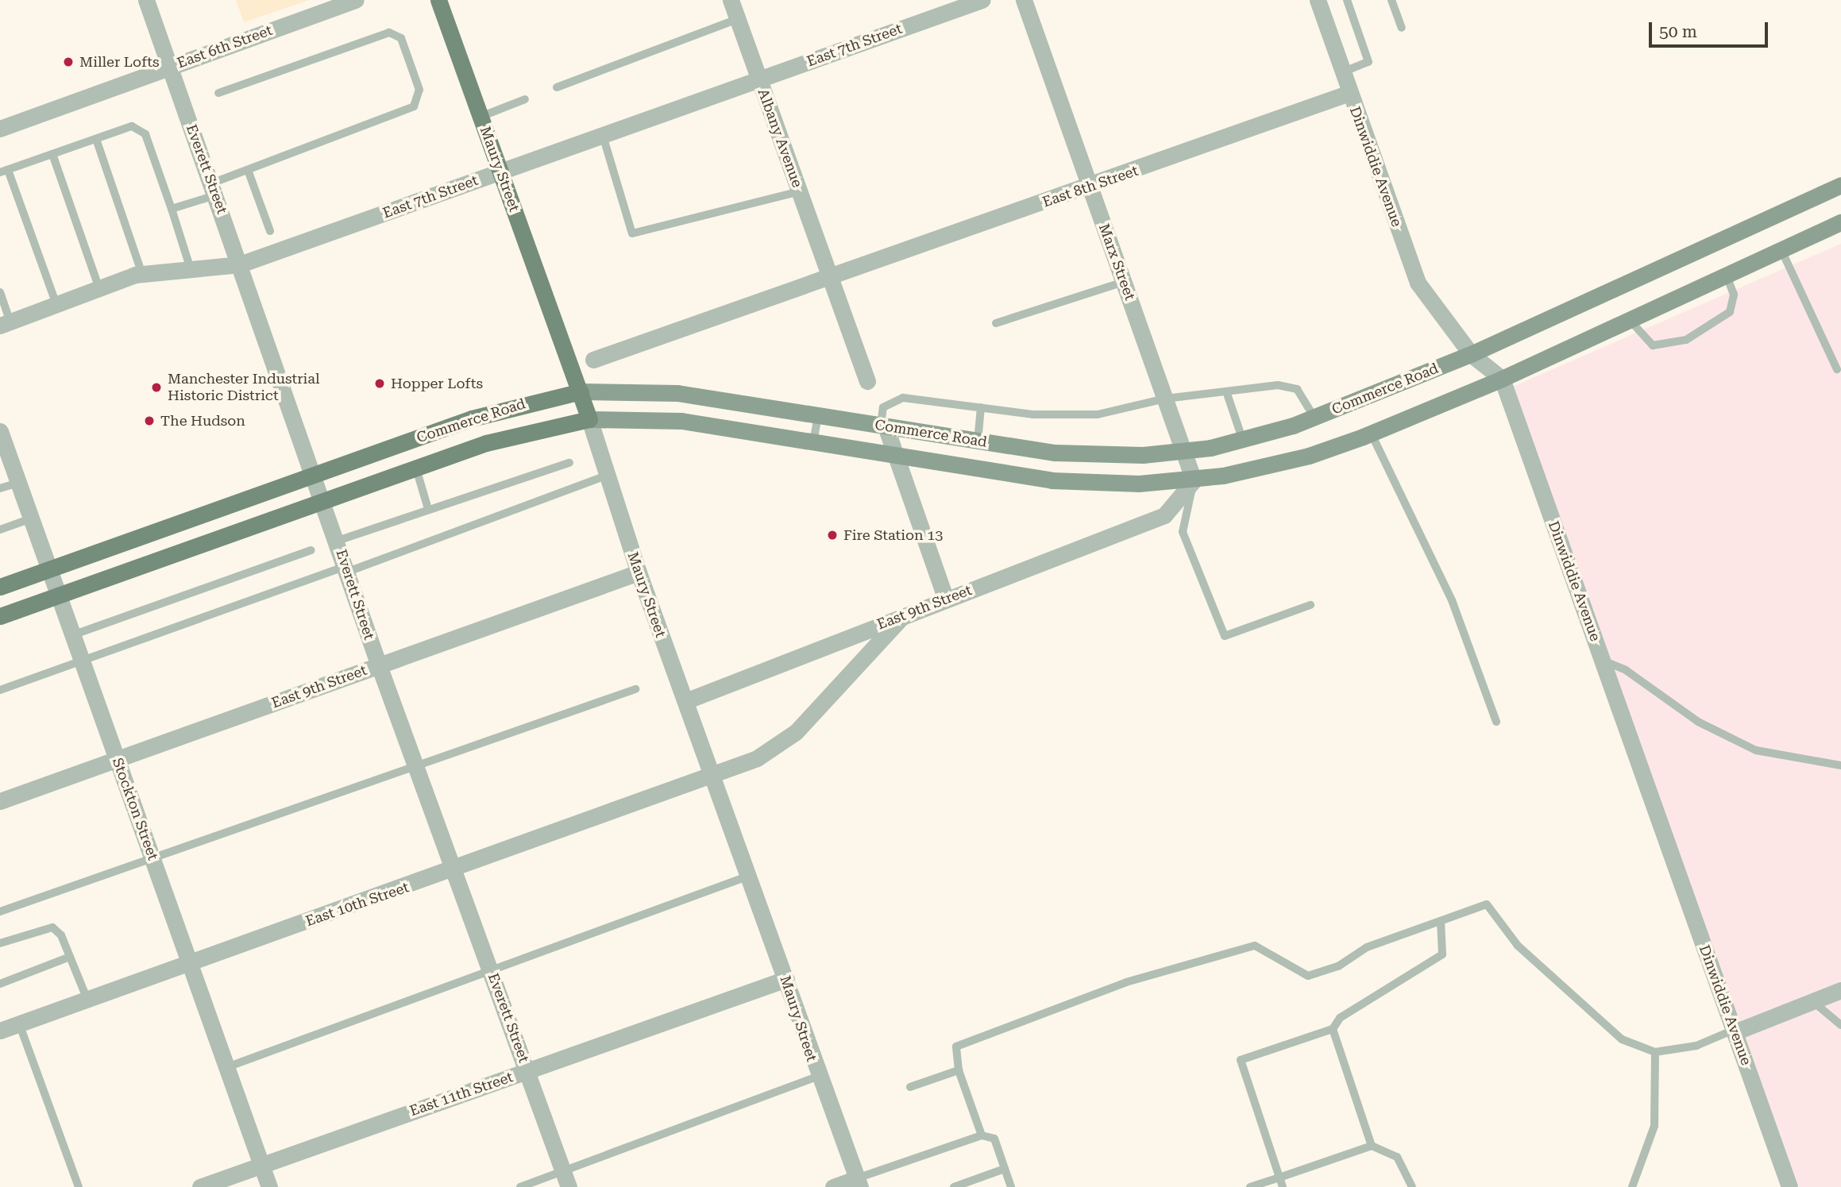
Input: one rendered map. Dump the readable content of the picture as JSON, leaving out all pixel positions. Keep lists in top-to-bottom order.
{
  "streets": {
    "main road": ["Maury Street", "Commerce Road"],
    "street": [
      "East 7th Street",
      "East 6th Street",
      "Albany Avenue",
      "Dinwiddie Avenue",
      "Everett Street",
      "East 8th Street",
      "Marx Street",
      "East 9th Street",
      "Stockton Street",
      "East 10th Street",
      "East 11th Street"
    ]
  },
  "crossings": [
    ["East 7th Street", "Albany Avenue"],
    ["East 7th Street", "Everett Street"],
    ["East 7th Street", "Maury Street"],
    ["East 6th Street", "Everett Street"],
    ["Albany Avenue", "East 8th Street"],
    ["Dinwiddie Avenue", "East 8th Street"],
    ["Dinwiddie Avenue", "Commerce Road"],
    ["Everett Street", "Commerce Road"],
    ["Everett Street", "East 9th Street"],
    ["Everett Street", "East 10th Street"],
    ["Everett Street", "East 11th Street"],
    ["Maury Street", "Commerce Road"],
    ["Maury Street", "East 9th Street"],
    ["Maury Street", "East 10th Street"],
    ["Maury Street", "East 11th Street"],
    ["East 8th Street", "Marx Street"],
    ["Marx Street", "Commerce Road"],
    ["Marx Street", "East 9th Street"],
    ["Commerce Road", "East 9th Street"],
    ["Commerce Road", "Stockton Street"],
    ["East 9th Street", "Stockton Street"],
    ["East 9th Street", "East 10th Street"],
    ["Stockton Street", "East 10th Street"],
    ["Stockton Street", "East 11th Street"]
  ],
  "places": [
    "Miller Lofts",
    "Hopper Lofts",
    "Manchester Industrial Historic District",
    "The Hudson",
    "Fire Station 13"
  ],
  "scale_bar": "50 m"
}
